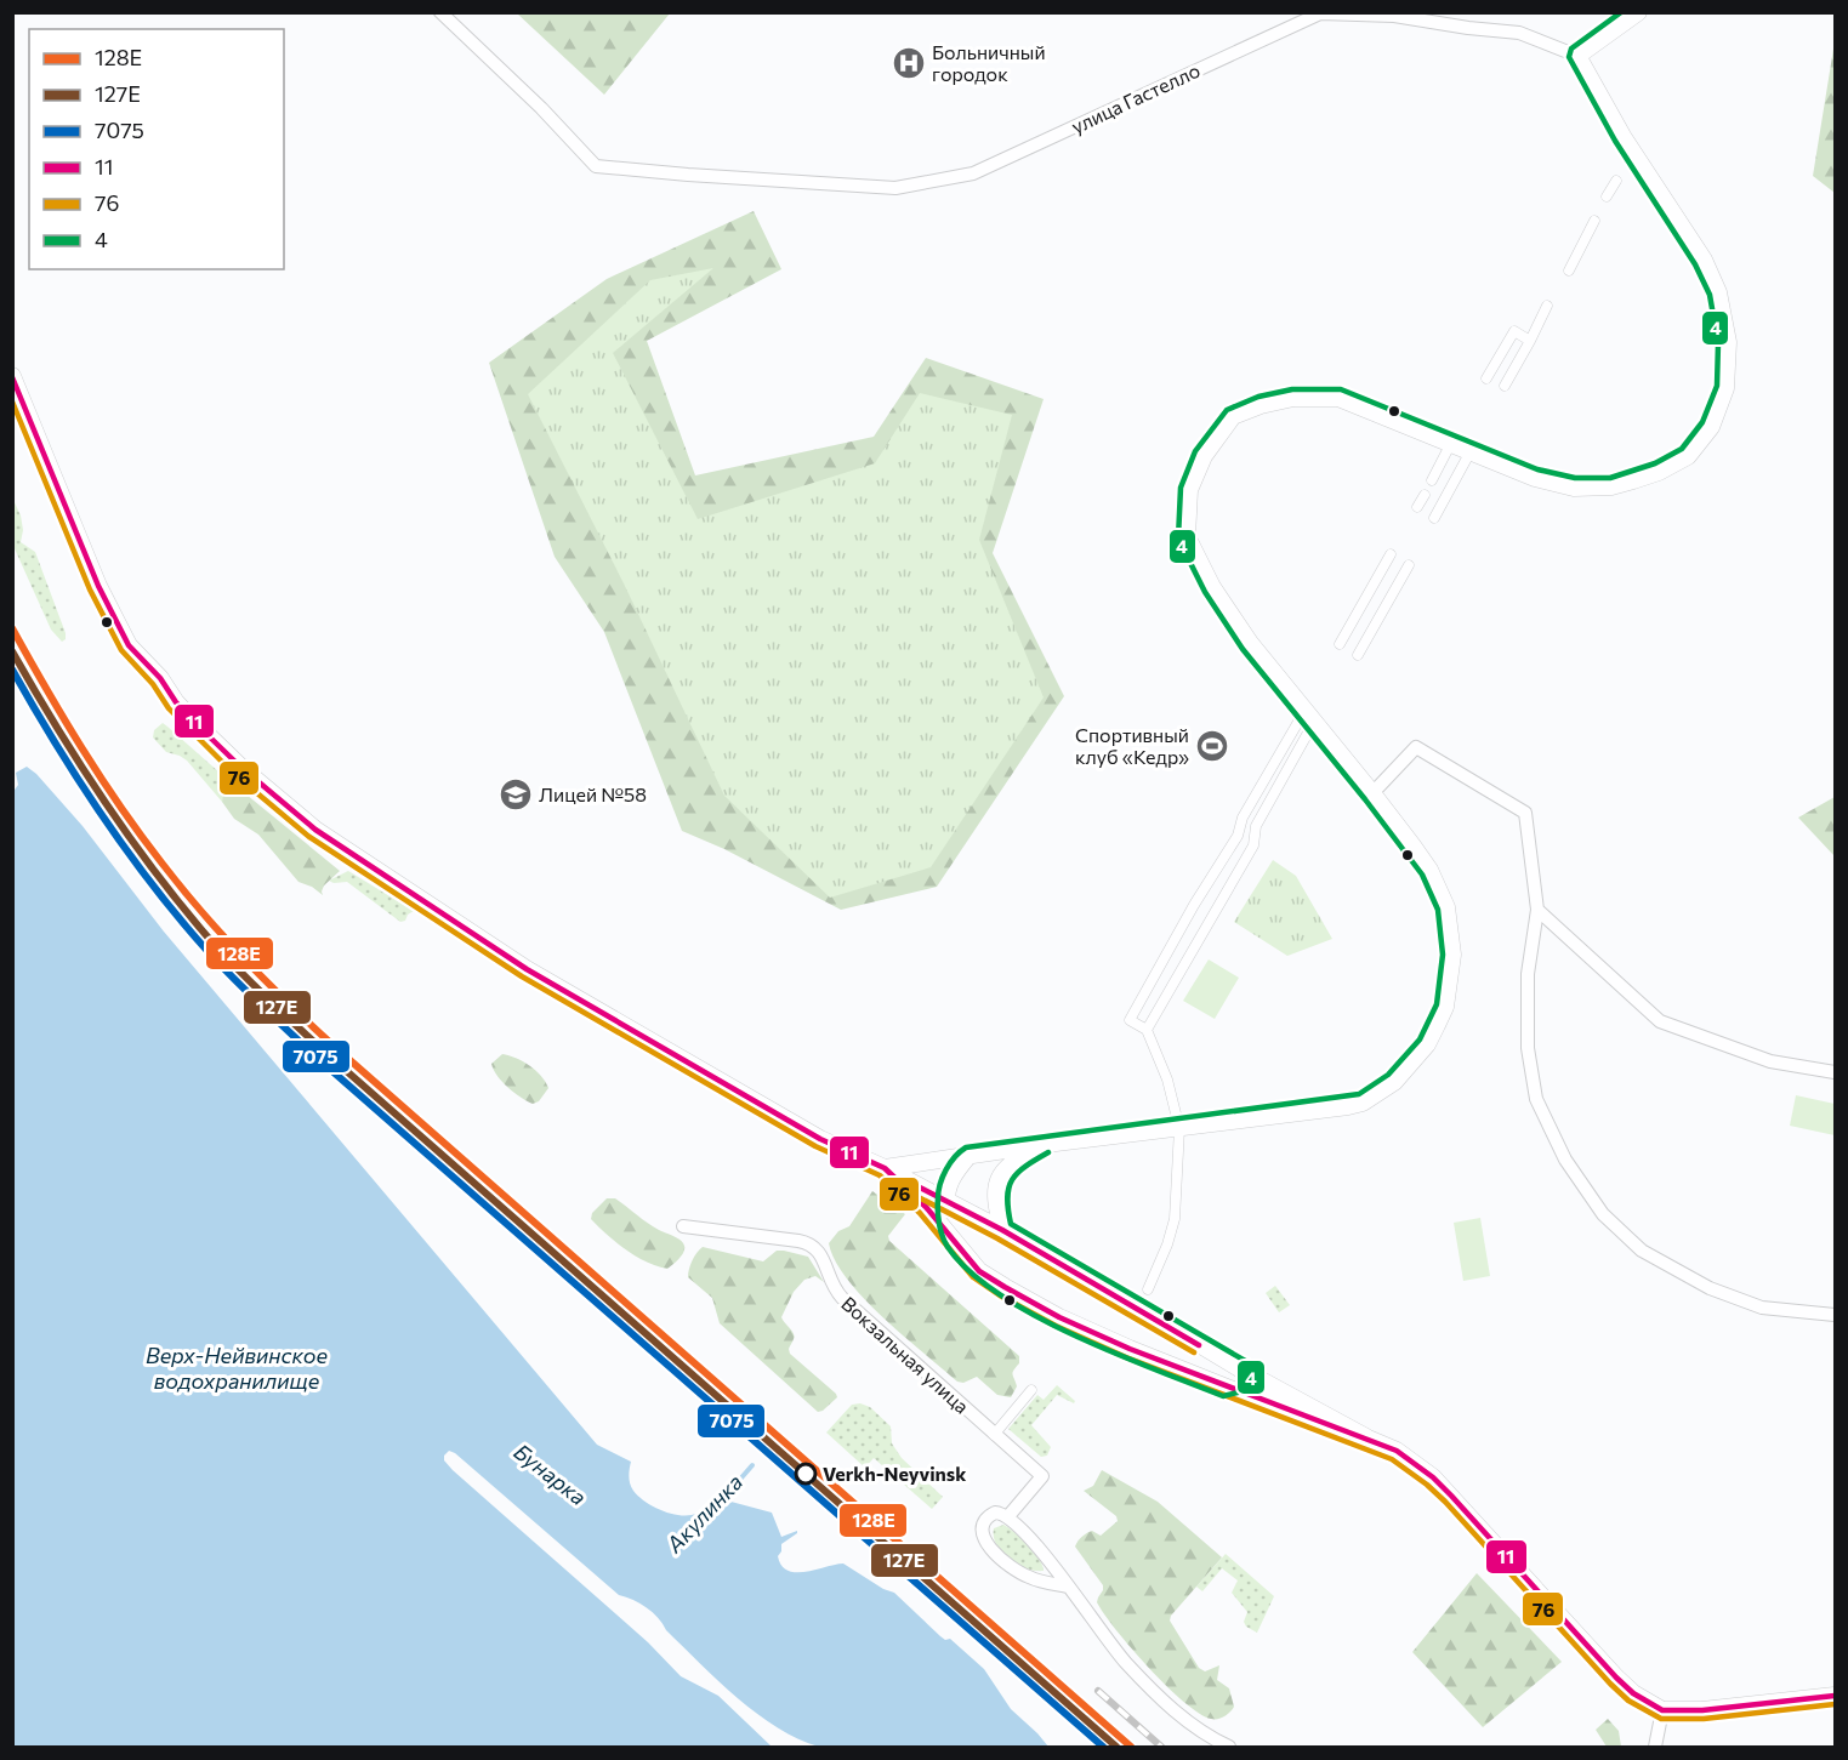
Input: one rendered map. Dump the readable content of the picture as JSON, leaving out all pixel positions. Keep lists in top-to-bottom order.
{
  "streets": {
    "street": ["улица Гастелло", "Вокзальная улица"]
  },
  "water": ["Верх-Нейвинское водохранилище", "Бунарка", "Акулинка"],
  "places": {
    "hospital": ["Больничный городок"],
    "sports": ["Спортивный клуб «Кедр»"],
    "school or university": ["Лицей №58"],
    "other": ["Verkh-Neyvinsk"]
  },
  "lines": [
    "transit line 4",
    "transit line 11",
    "transit line 76",
    "transit line 128Е",
    "transit line 127Е",
    "transit line 7075"
  ],
  "legend": [
    "128Е",
    "127Е",
    "7075",
    "11",
    "76",
    "4"
  ]
}
